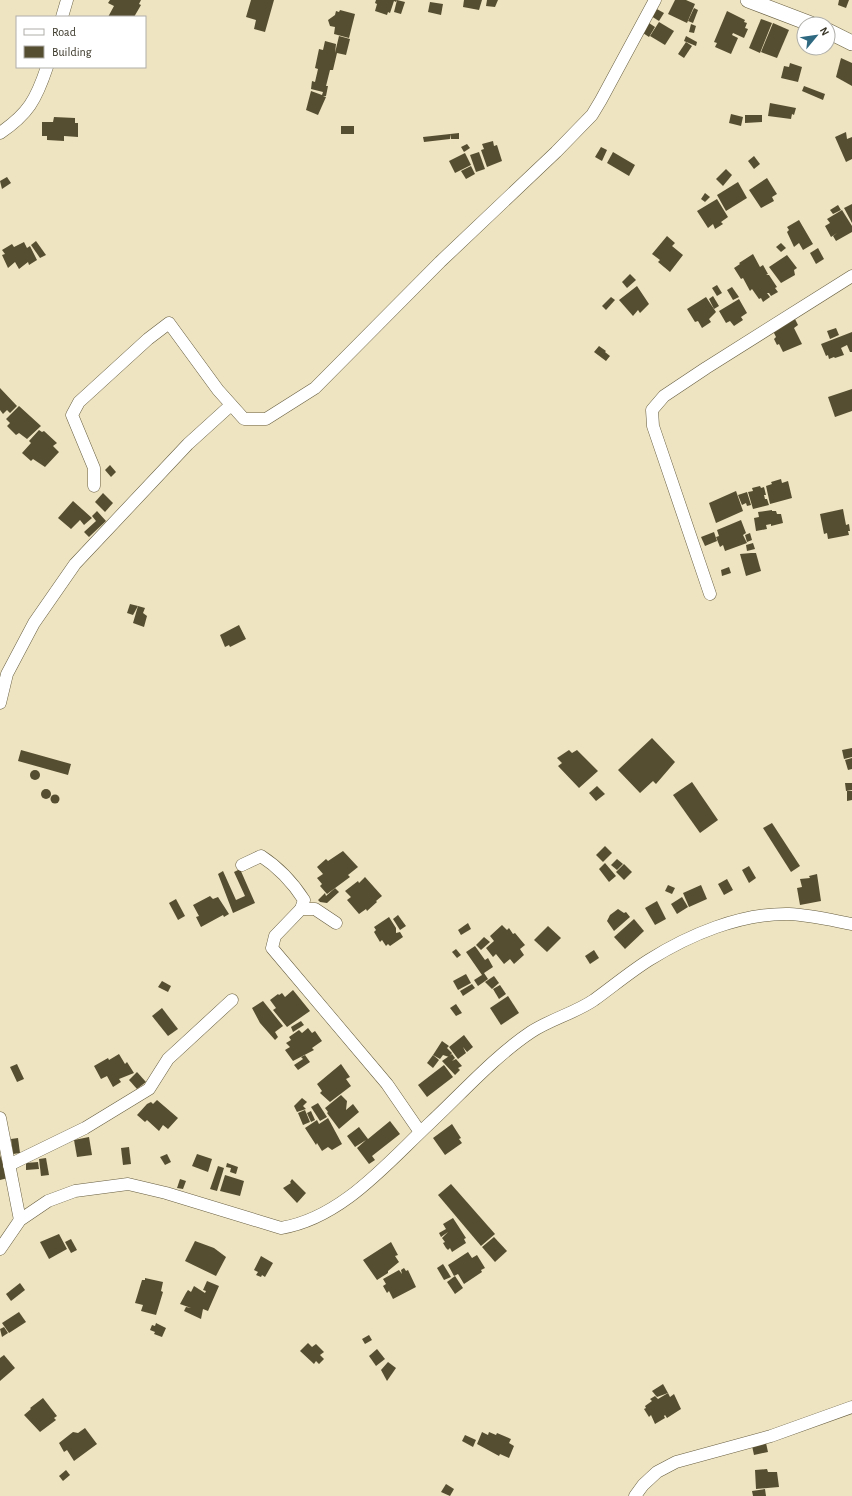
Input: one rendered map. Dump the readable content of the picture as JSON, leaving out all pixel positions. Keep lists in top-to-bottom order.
{
  "legend": ["Road", "Building"],
  "north": "top right"
}
